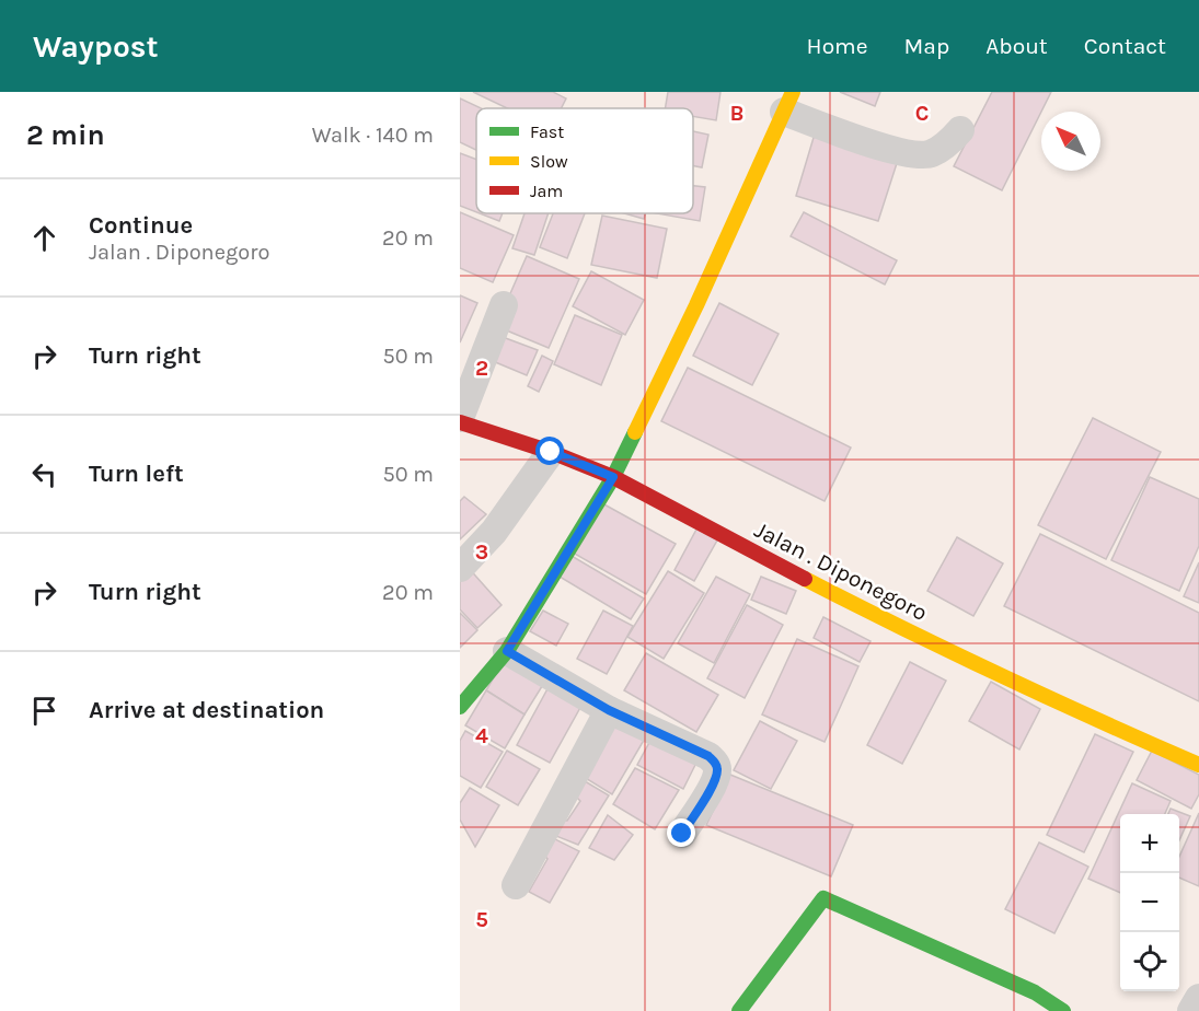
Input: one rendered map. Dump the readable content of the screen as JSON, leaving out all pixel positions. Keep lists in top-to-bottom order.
{
  "streets": {
    "street": ["Jalan . Diponegoro"]
  },
  "legend": ["Fast", "Slow", "Jam"],
  "north": "top left",
  "page": {
    "header": "Waypost",
    "nav": [
      "Home",
      "Map",
      "About",
      "Contact"
    ],
    "heading": ["2 min", "Walk · 140 m"],
    "list": [
      ["Continue", "Jalan . Diponegoro", "20 m"],
      ["Turn right", "50 m"],
      ["Turn left", "50 m"],
      ["Turn right", "20 m"],
      "Arrive at destination"
    ],
    "map_buttons": ["+", "−"]
  },
  "grid": {
    "columns": ["B", "C"],
    "rows": [
      "2",
      "3",
      "4",
      "5"
    ]
  }
}
